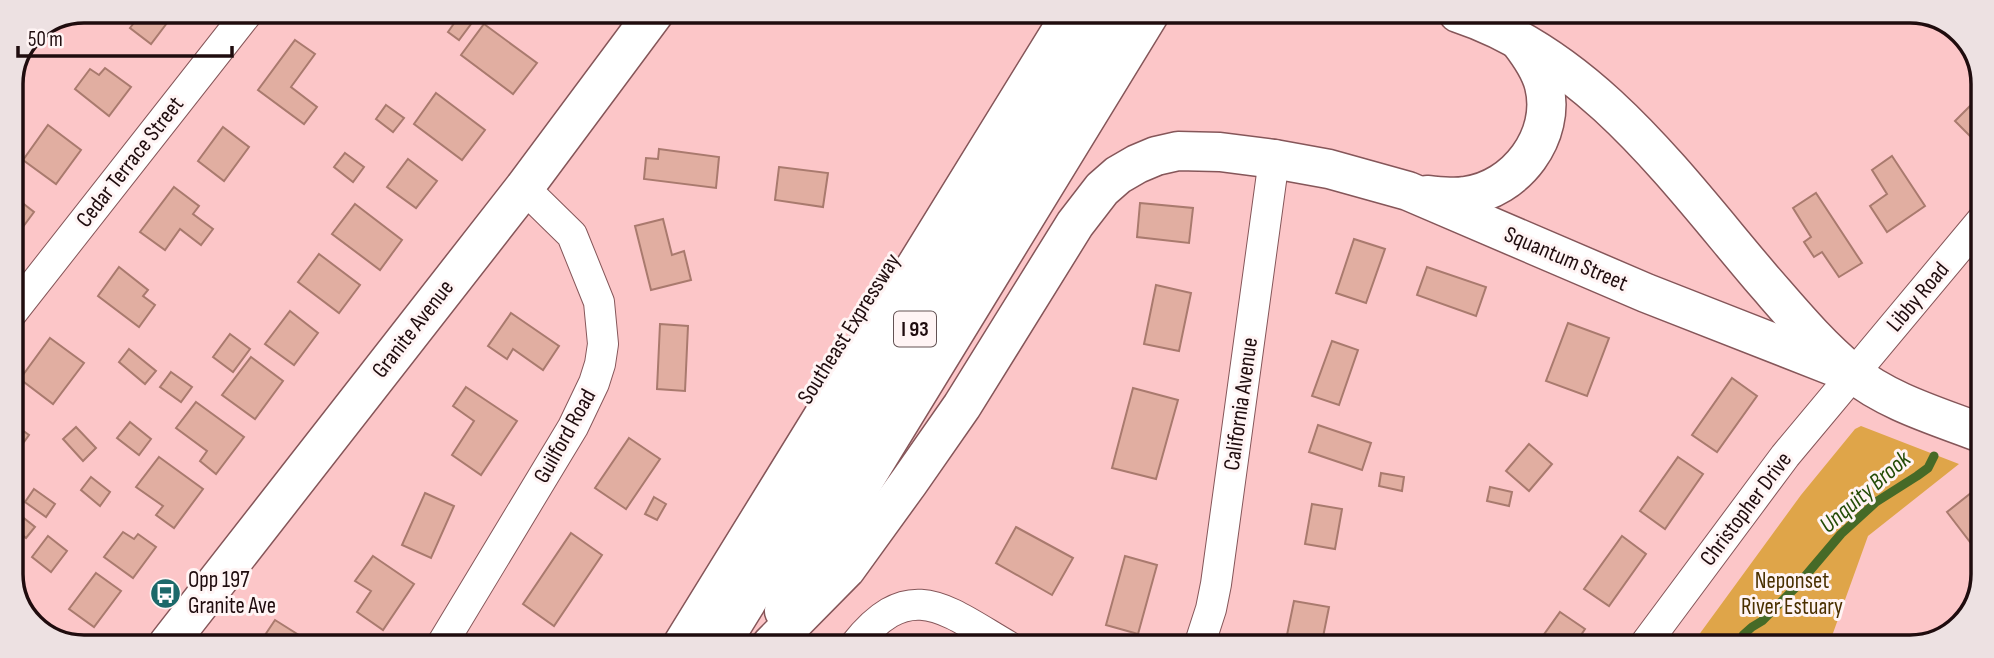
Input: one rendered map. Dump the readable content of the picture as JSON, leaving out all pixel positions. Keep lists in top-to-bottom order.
{
  "streets": {
    "main road": [
      "Squantum Street",
      "Granite Avenue",
      "Southeast Expressway",
      "I 93"
    ],
    "street": [
      "Cedar Terrace Street",
      "Libby Road",
      "California Avenue",
      "Guilford Road",
      "Christopher Drive"
    ]
  },
  "crossings": [
    ["Squantum Street", "Libby Road"],
    ["Squantum Street", "California Avenue"],
    ["Squantum Street", "Christopher Drive"],
    ["Libby Road", "Christopher Drive"],
    ["Granite Avenue", "Guilford Road"]
  ],
  "water": ["Unquity Brook"],
  "parks": ["Neponset River Estuary"],
  "places": {
    "bus stop": ["Opp 197 Granite Ave"]
  },
  "scale_bar": "50 m"
}
